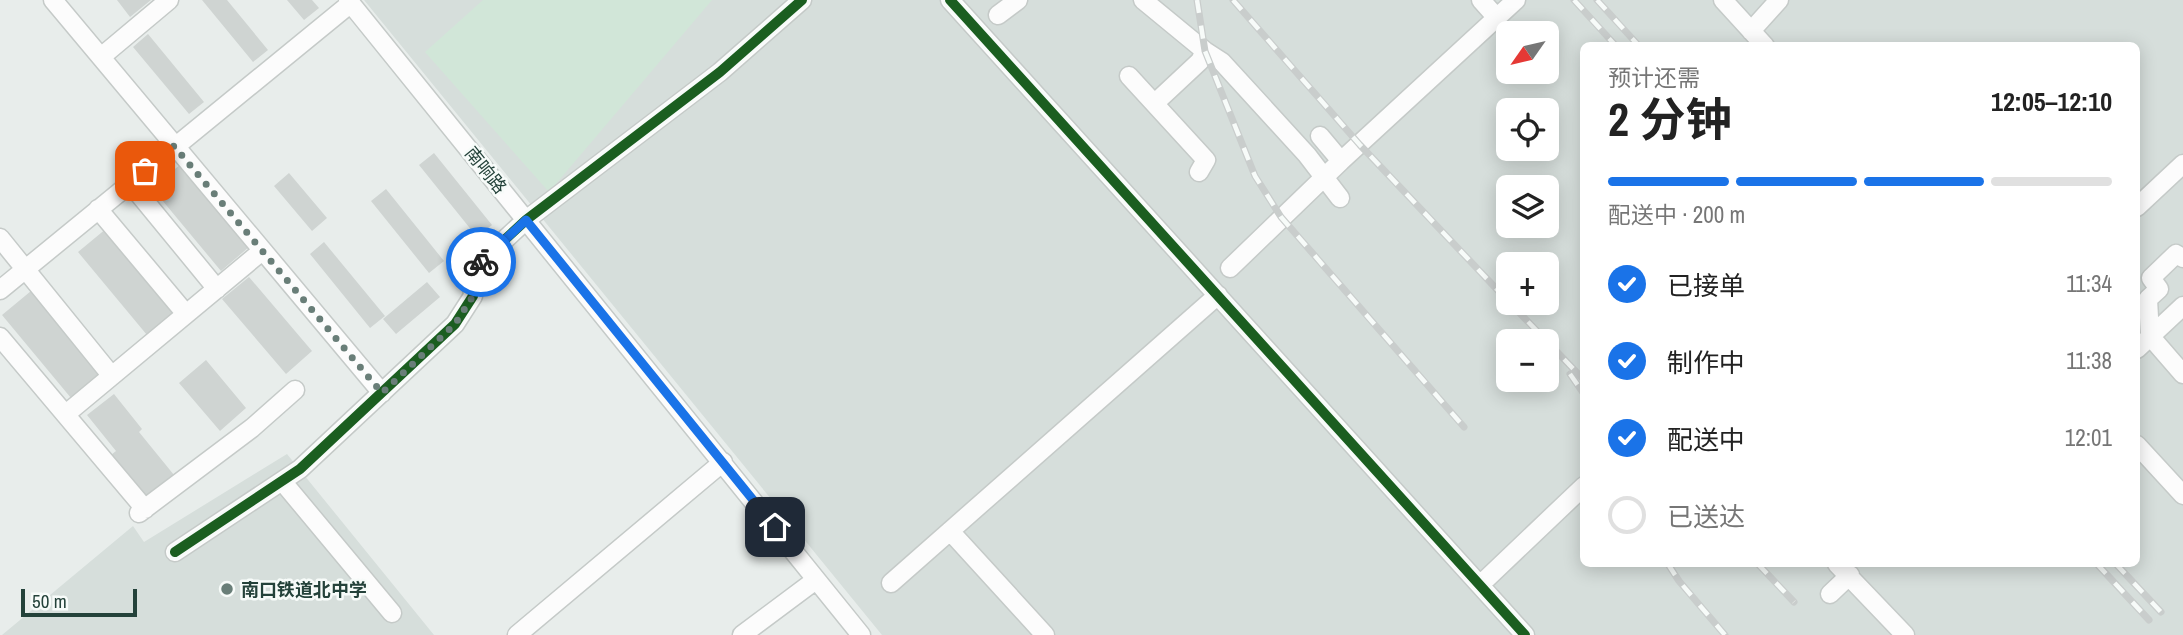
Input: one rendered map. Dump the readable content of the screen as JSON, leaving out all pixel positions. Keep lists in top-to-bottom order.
{
  "streets": {
    "street": ["南响路"]
  },
  "places": ["南口铁道北中学"],
  "scale_bar": "50 m",
  "north": "bottom left",
  "page": {
    "map_buttons": ["+", "−"],
    "heading": ["2 分钟", "预计还需", "12:05–12:10"],
    "bar": "配送中 · 200 m",
    "list": [
      ["已接单", "11:34"],
      ["制作中", "11:38"],
      ["配送中", "12:01"],
      "已送达"
    ],
    "scale": "50 m"
  }
}
